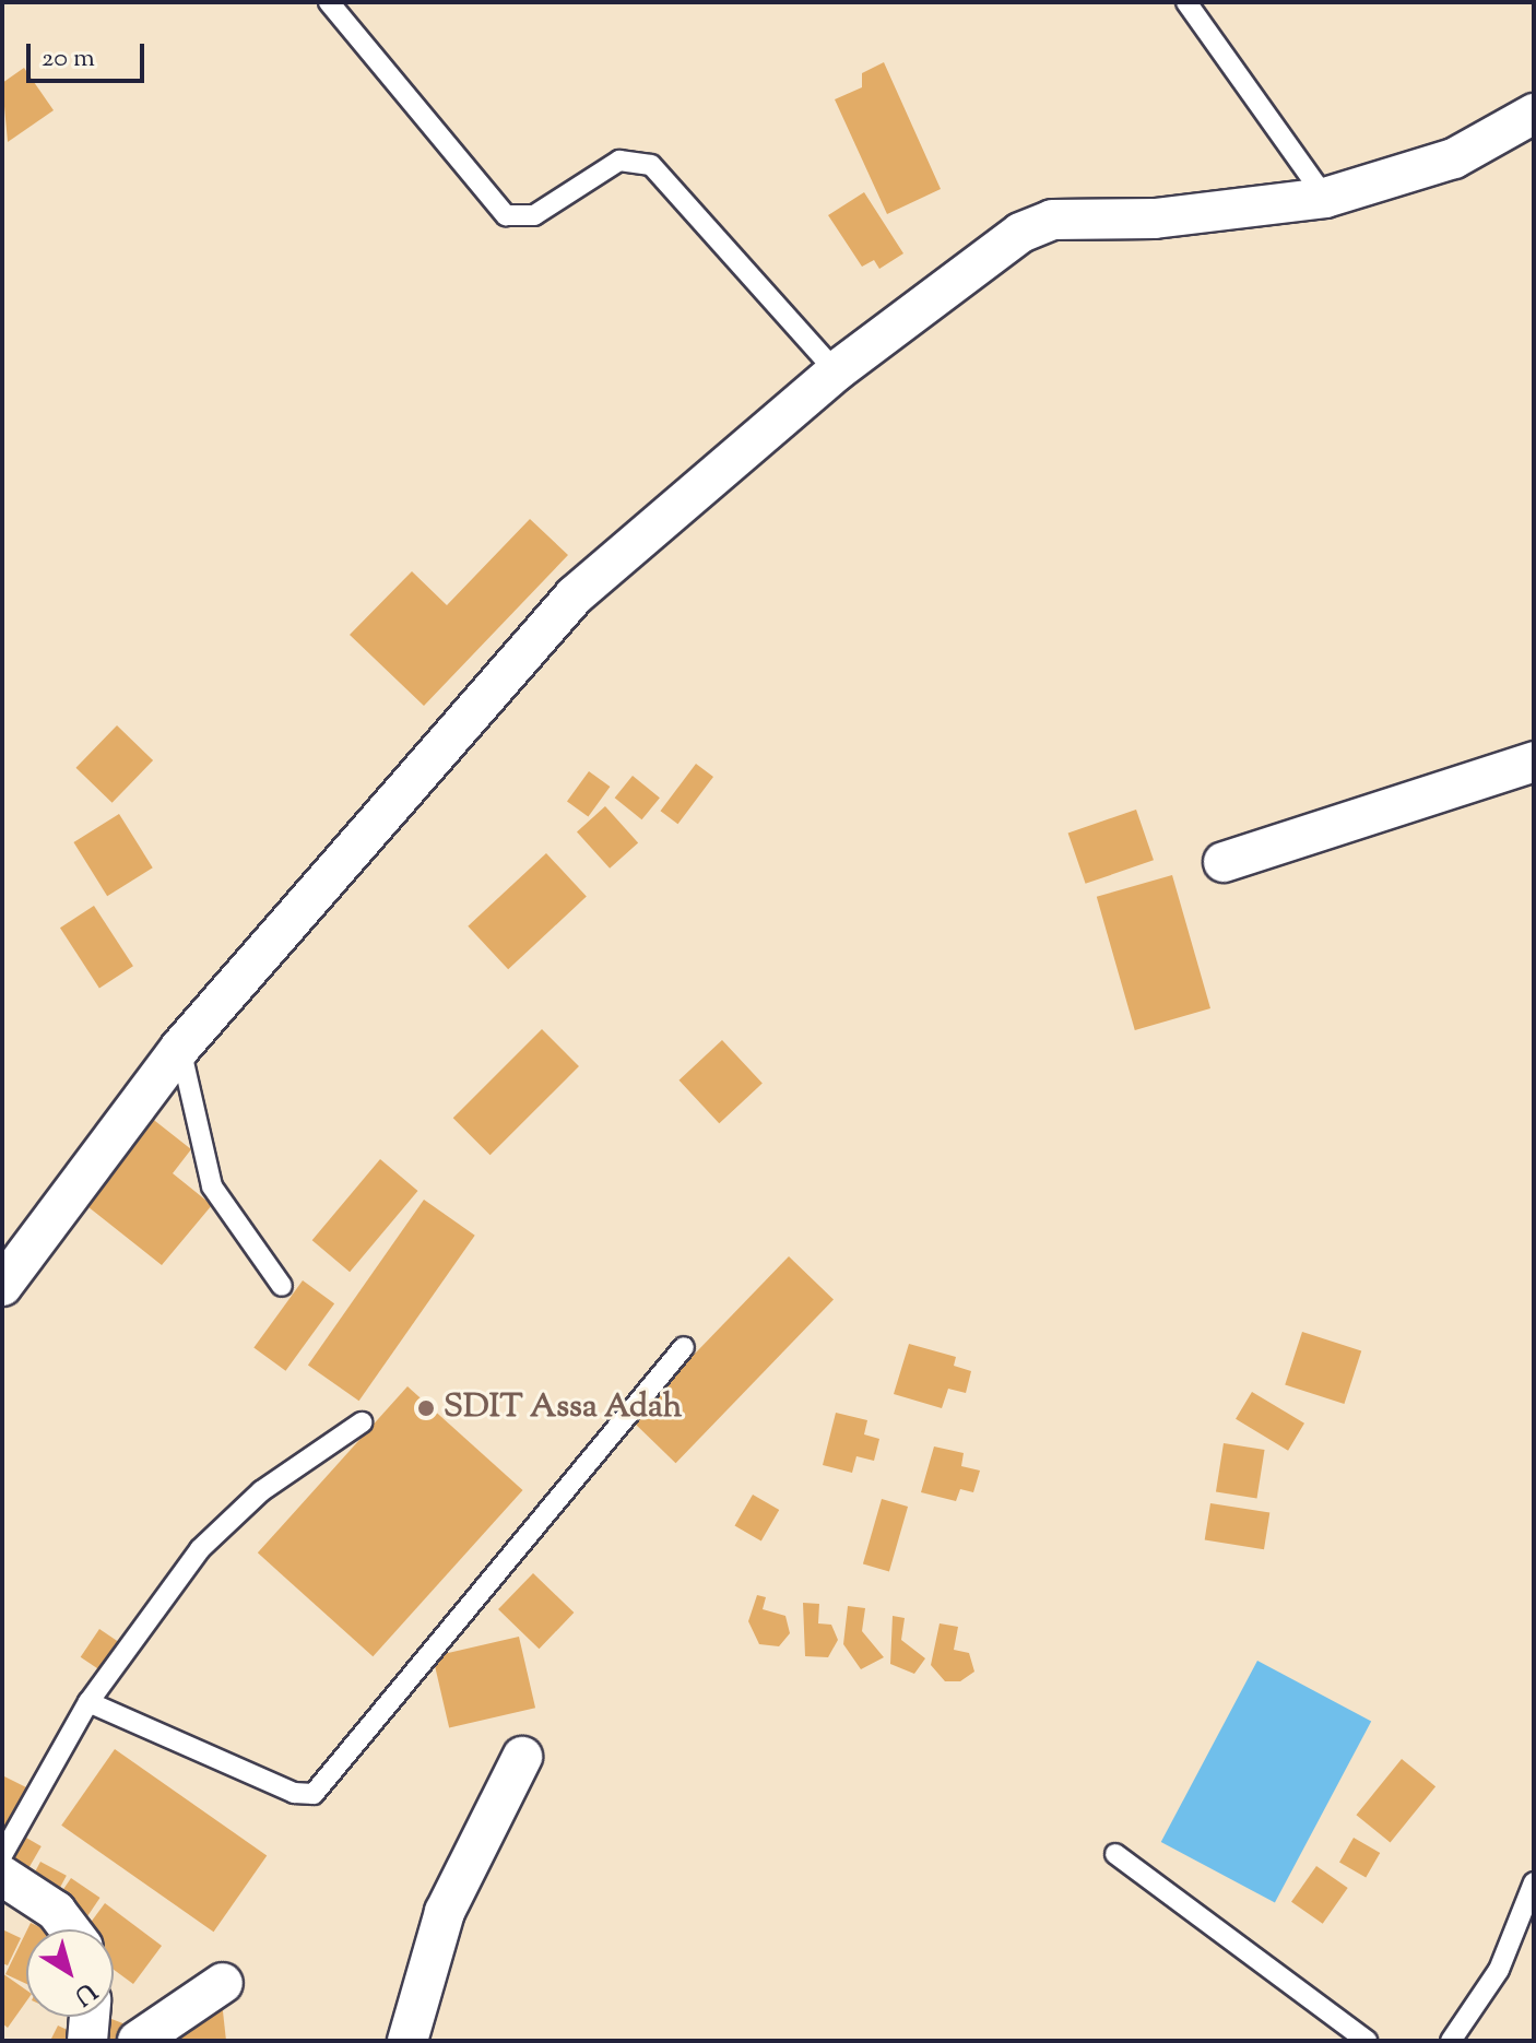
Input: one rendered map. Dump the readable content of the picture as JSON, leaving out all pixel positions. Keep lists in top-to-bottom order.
{
  "places": ["SDIT Assa Adah"],
  "scale_bar": "20 m",
  "north": "bottom right"
}
